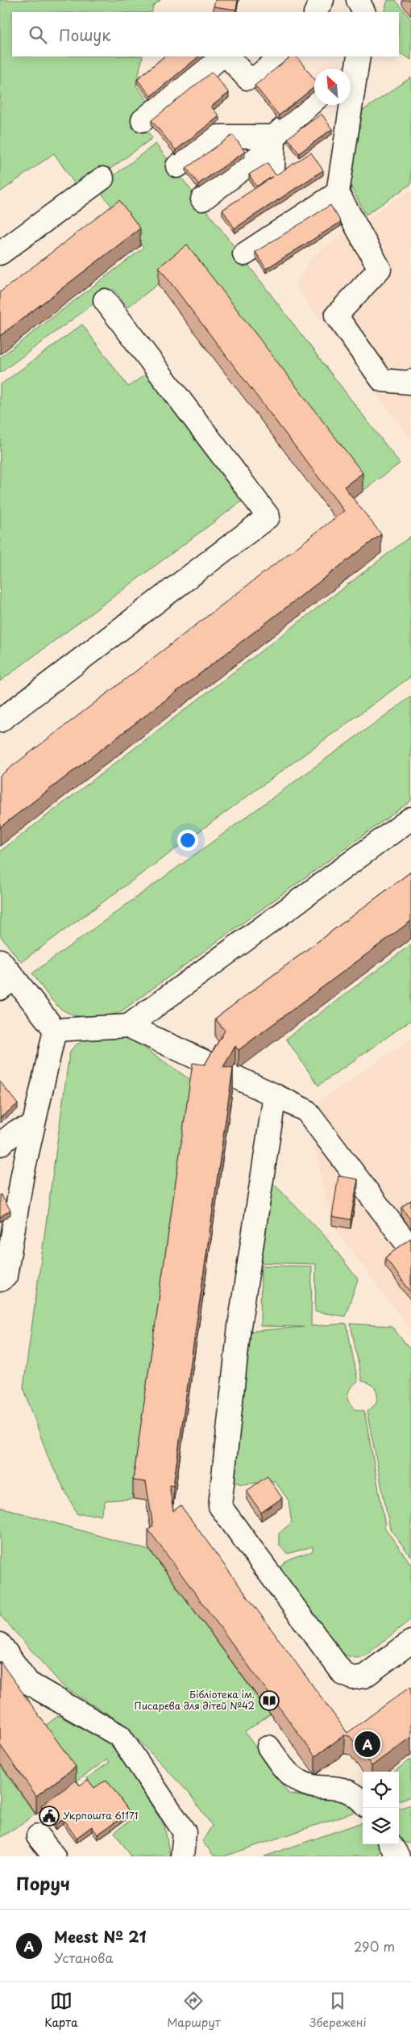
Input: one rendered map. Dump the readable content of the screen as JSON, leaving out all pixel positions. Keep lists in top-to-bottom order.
{
  "places": {
    "library": ["Бібліотека ім. Писарєва для дітей №42"],
    "public building": ["Укрпошта 61171"]
  },
  "north": "top left",
  "page": {
    "search": "Пошук",
    "pins": "A",
    "heading": "Поруч",
    "list": [
      {
        "mark": "A",
        "name": "Meest № 21",
        "note": "Установа",
        "value": "290 m"
      }
    ],
    "nav": ["Карта", "Маршрут", "Збережені"]
  }
}
